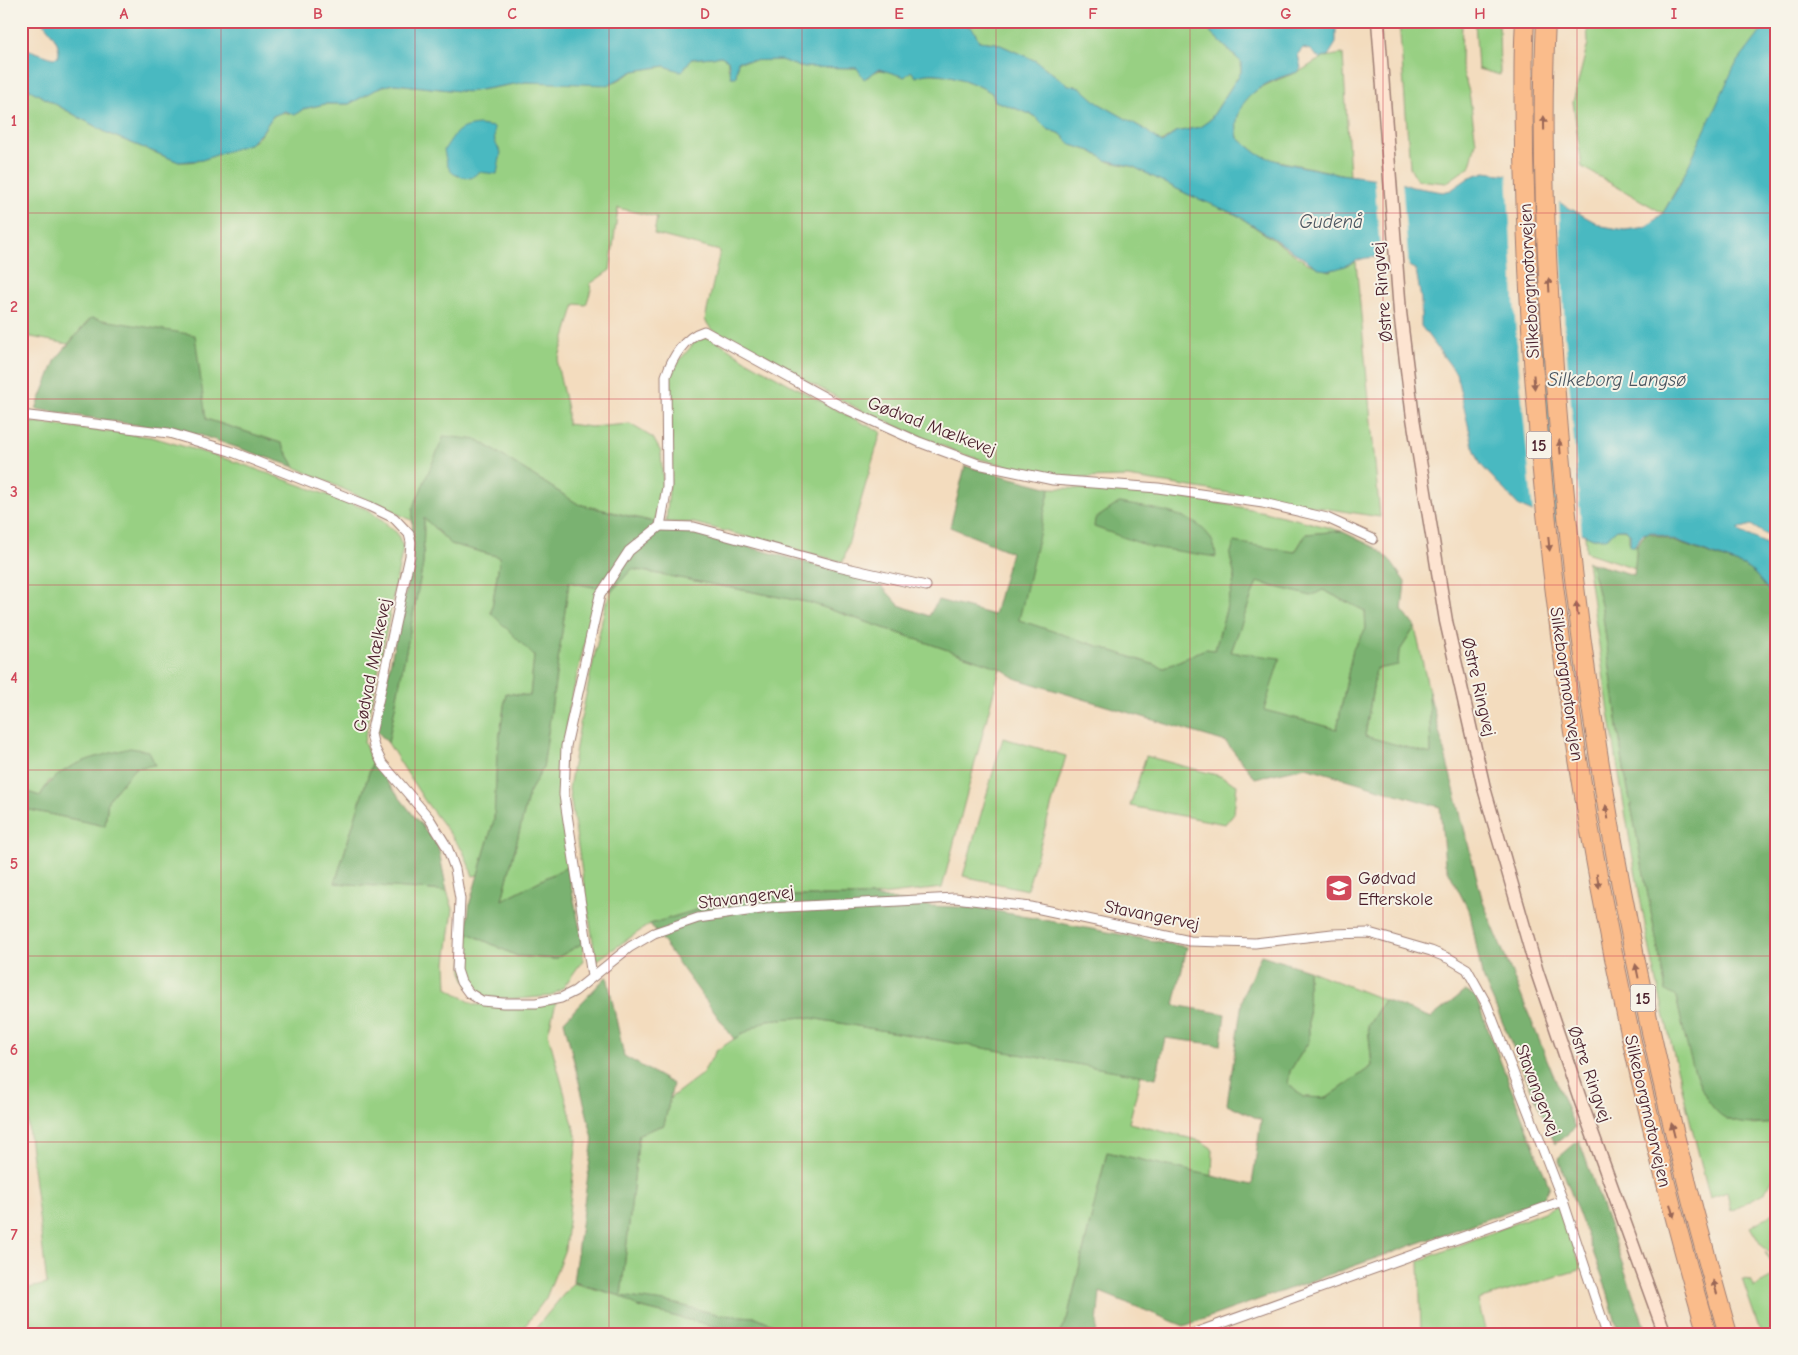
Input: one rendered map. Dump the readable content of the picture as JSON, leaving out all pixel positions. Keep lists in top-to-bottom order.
{
  "streets": {
    "highway": ["Silkeborgmotorvejen", "15"],
    "main road": ["Østre Ringvej"],
    "street": ["Gødvad Mælkevej", "Stavangervej"]
  },
  "crossings": [
    ["Gødvad Mælkevej", "Stavangervej"]
  ],
  "water": ["Gudenå", "Silkeborg Langsø"],
  "places": {
    "school or university": ["Gødvad Efterskole"]
  },
  "grid": {
    "columns": [
      "A",
      "B",
      "C",
      "D",
      "E",
      "F",
      "G",
      "H",
      "I"
    ],
    "rows": [
      "1",
      "2",
      "3",
      "4",
      "5",
      "6",
      "7"
    ]
  }
}
